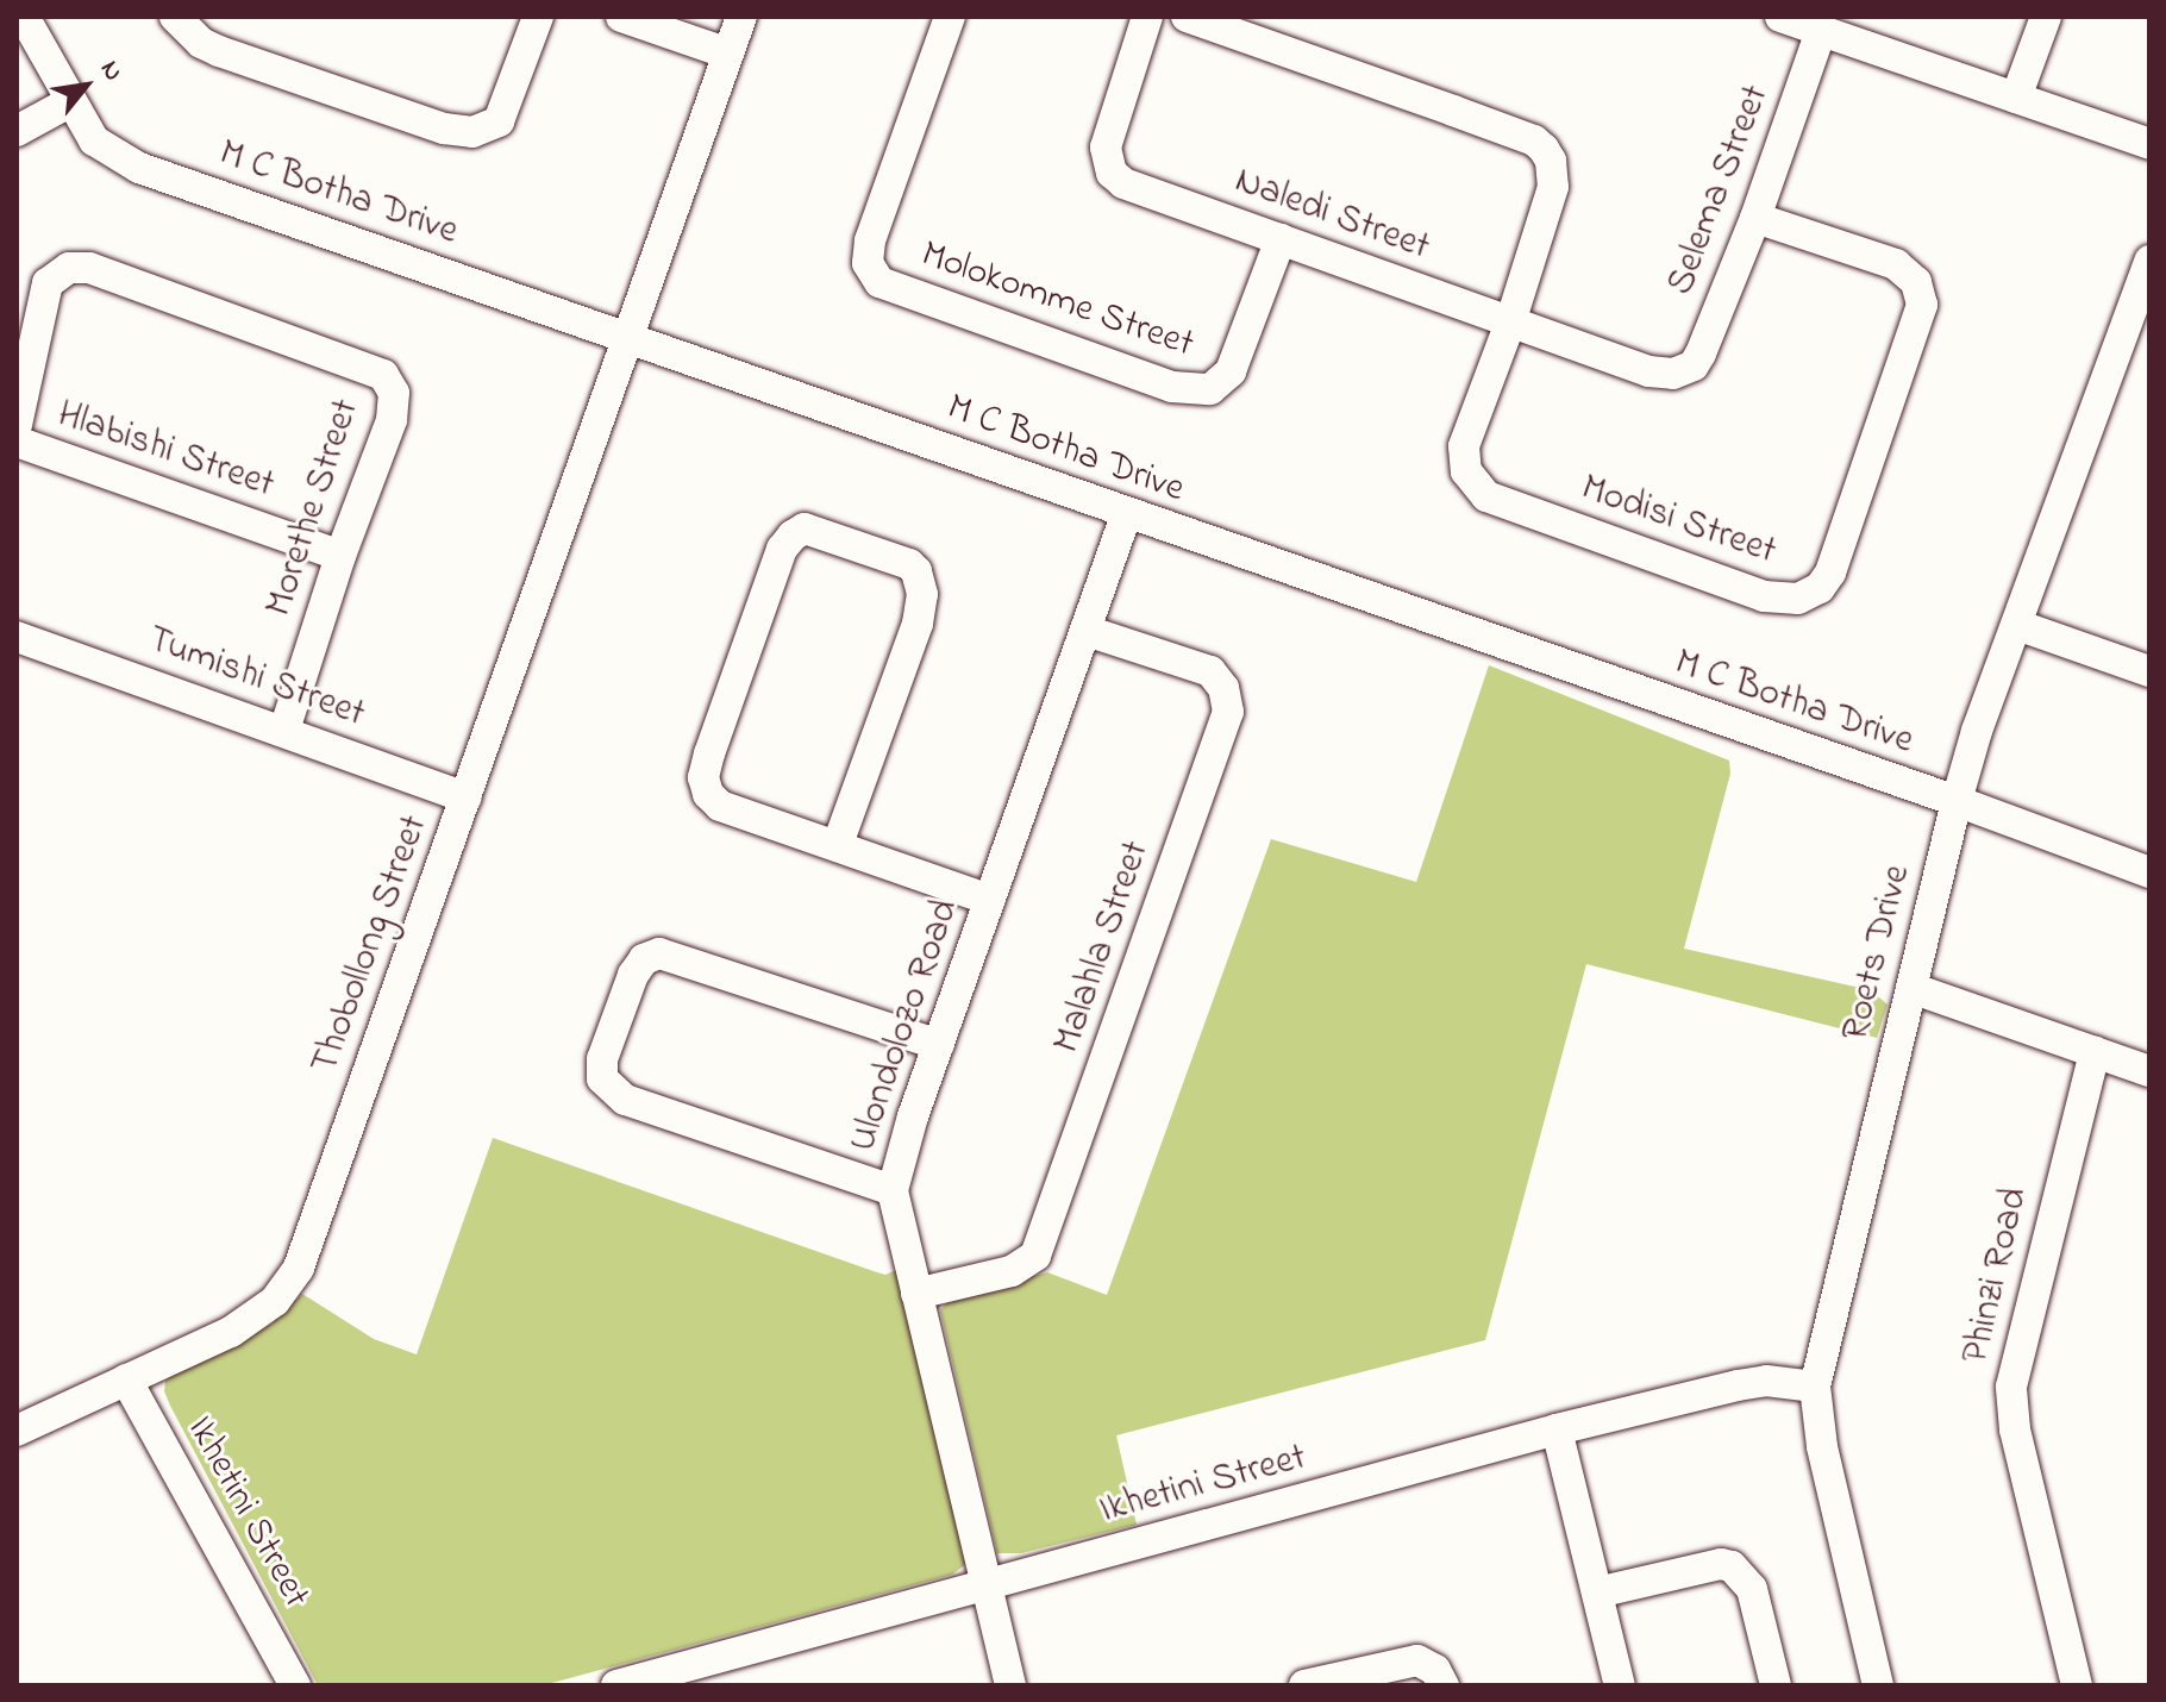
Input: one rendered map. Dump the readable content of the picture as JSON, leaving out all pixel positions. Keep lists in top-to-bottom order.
{
  "streets": {
    "street": [
      "Selema Street",
      "M C Botha Drive",
      "Naledi Street",
      "Molokomme Street",
      "Hlabishi Street",
      "Morethe Street",
      "Modisi Street",
      "Tumishi Street",
      "Thobollong Street",
      "Malahla Street",
      "Roets Drive",
      "Ulondolozo Road",
      "Phinzi Road",
      "Ikhetini Street"
    ]
  },
  "crossings": [
    ["Selema Street", "Naledi Street"],
    ["Selema Street", "Modisi Street"],
    ["M C Botha Drive", "Thobollong Street"],
    ["M C Botha Drive", "Roets Drive"],
    ["M C Botha Drive", "Ulondolozo Road"],
    ["Naledi Street", "Molokomme Street"],
    ["Naledi Street", "Modisi Street"],
    ["Hlabishi Street", "Morethe Street"],
    ["Morethe Street", "Tumishi Street"],
    ["Tumishi Street", "Thobollong Street"],
    ["Thobollong Street", "Ikhetini Street"],
    ["Malahla Street", "Ulondolozo Road"],
    ["Roets Drive", "Ikhetini Street"],
    ["Ulondolozo Road", "Ikhetini Street"]
  ],
  "north": "top right"
}
